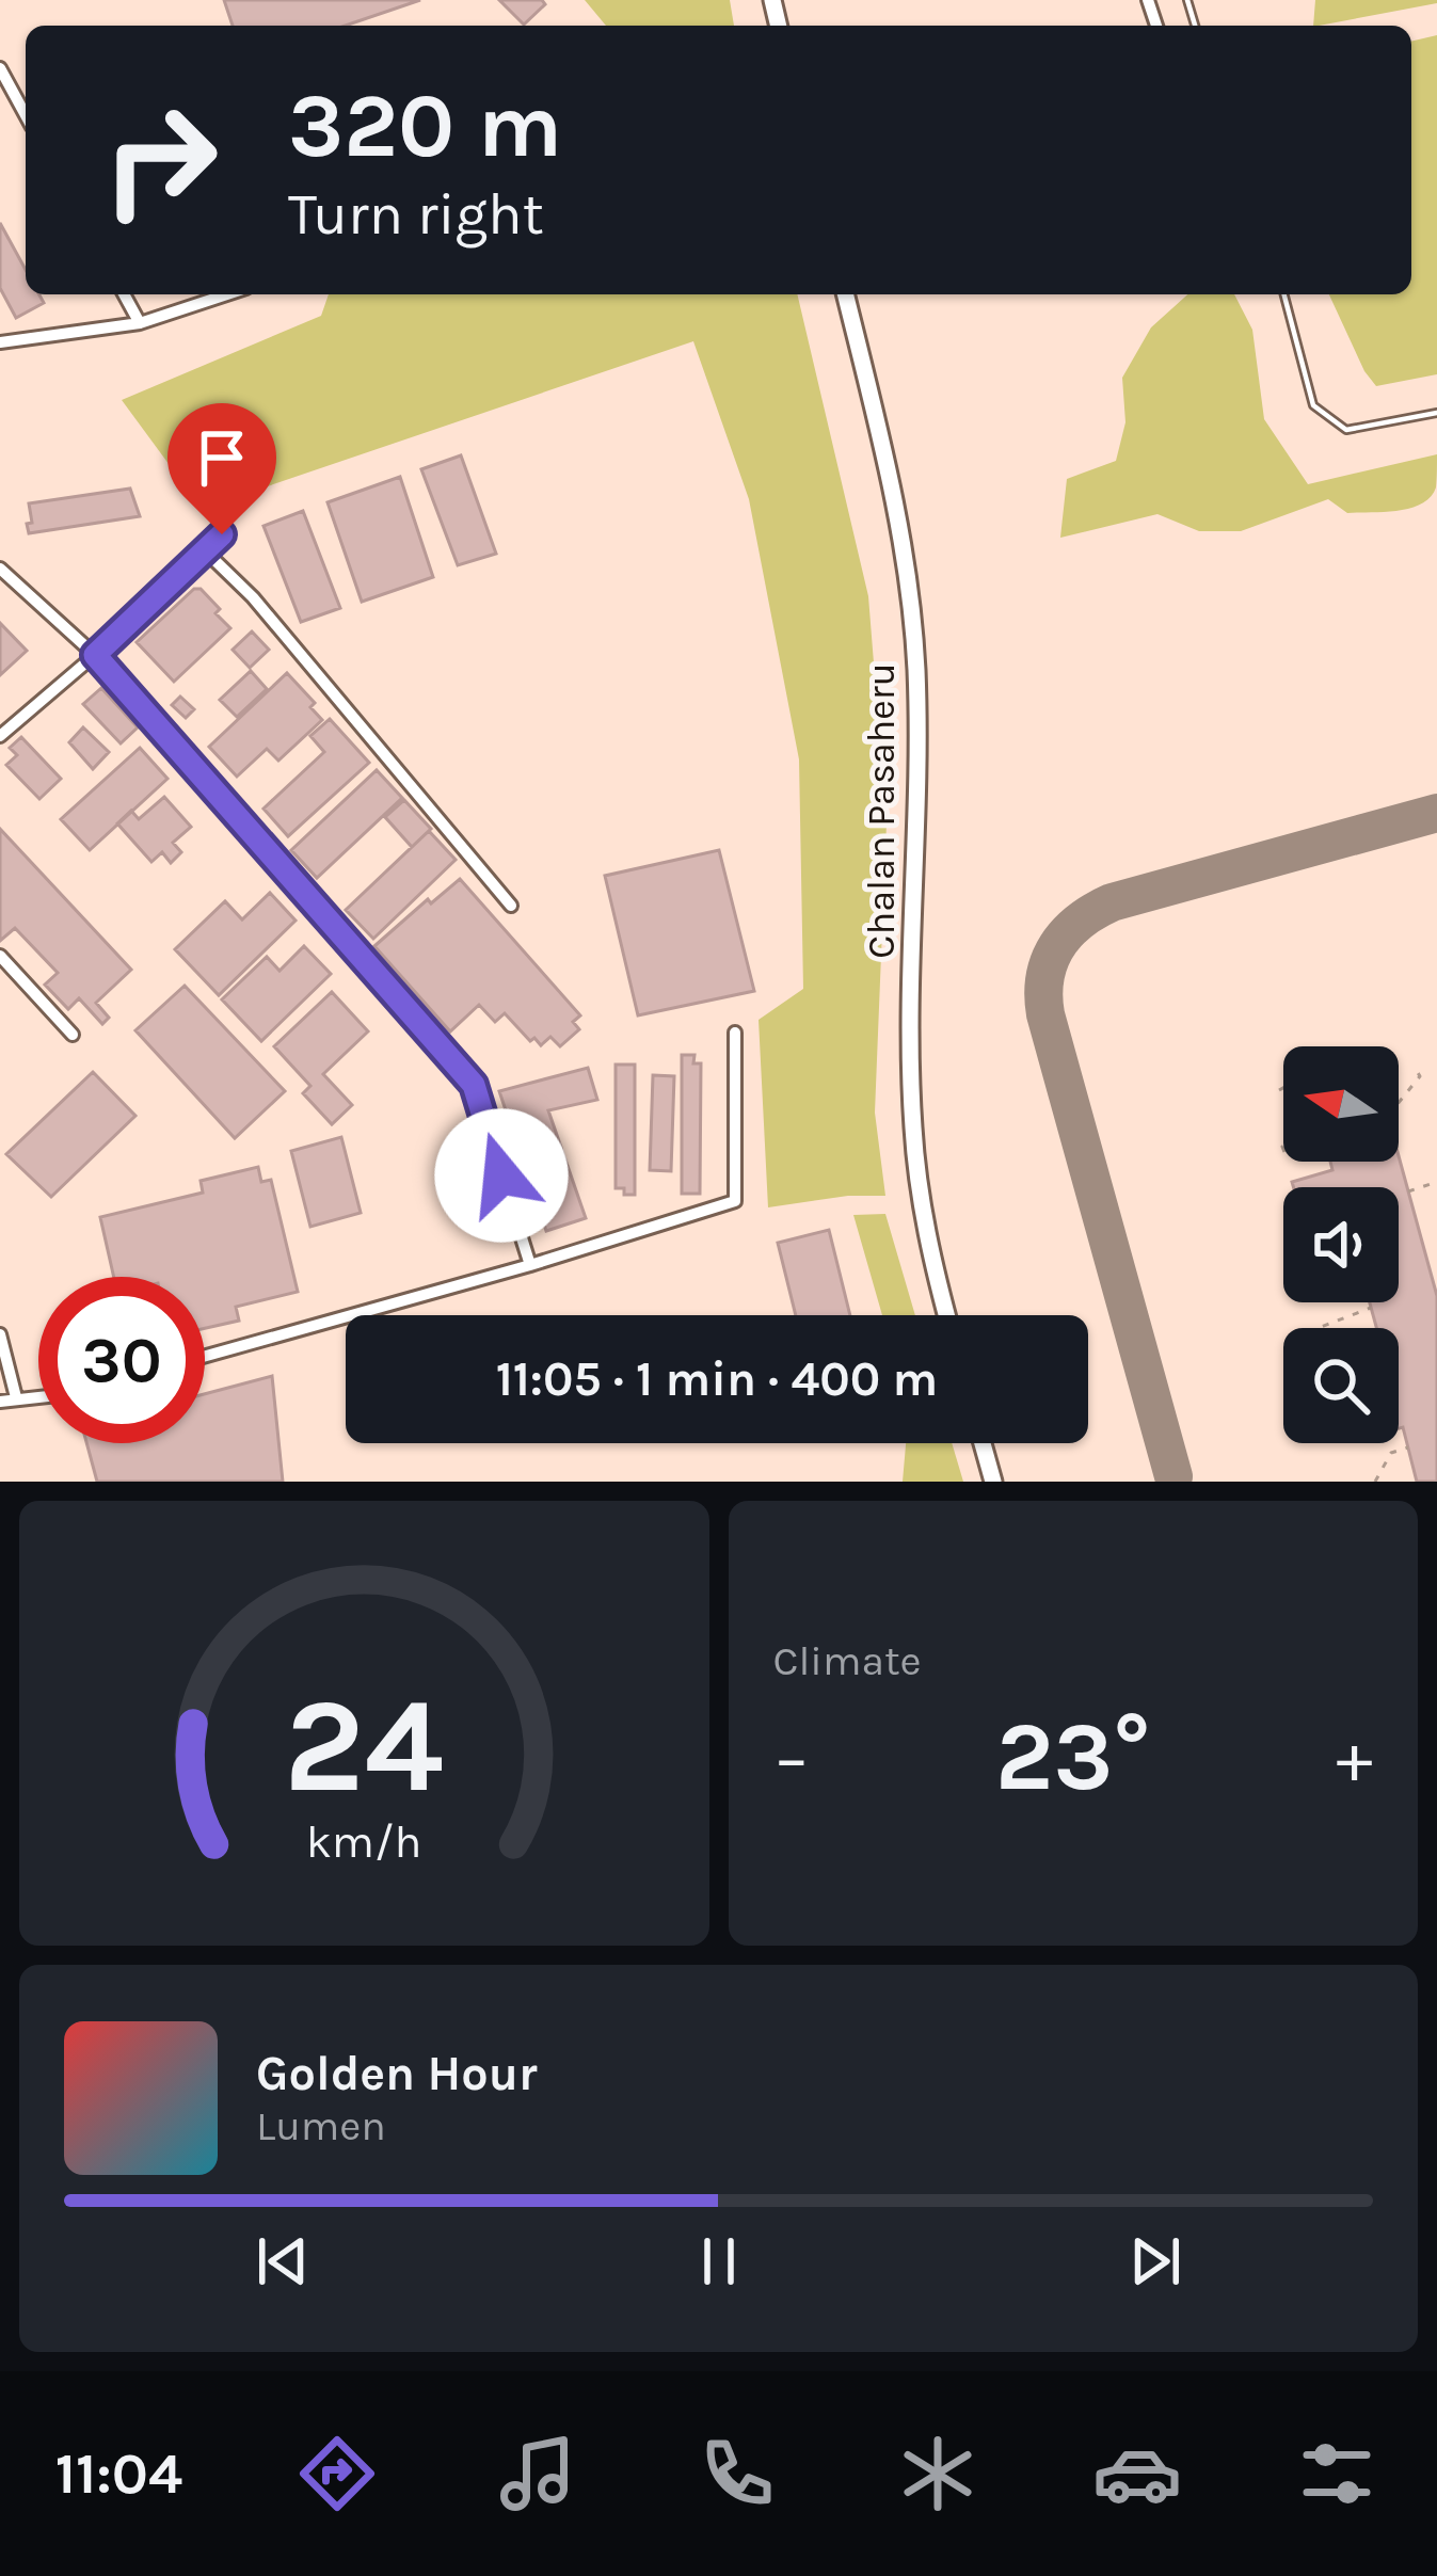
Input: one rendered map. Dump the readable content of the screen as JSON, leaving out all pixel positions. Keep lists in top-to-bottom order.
{
  "streets": {
    "main road": ["Chalan Pasaheru"]
  },
  "north": "left",
  "page": {
    "turn": ["320 m", "Turn right"],
    "limit": "30",
    "trip": "11:05 · 1 min · 400 m",
    "tile": "Climate",
    "heat": ["−", "23°", "+"],
    "song": ["Golden Hour", "Lumen"],
    "tabs": "11:04",
    "gauge": ["24", "km/h"]
  }
}
